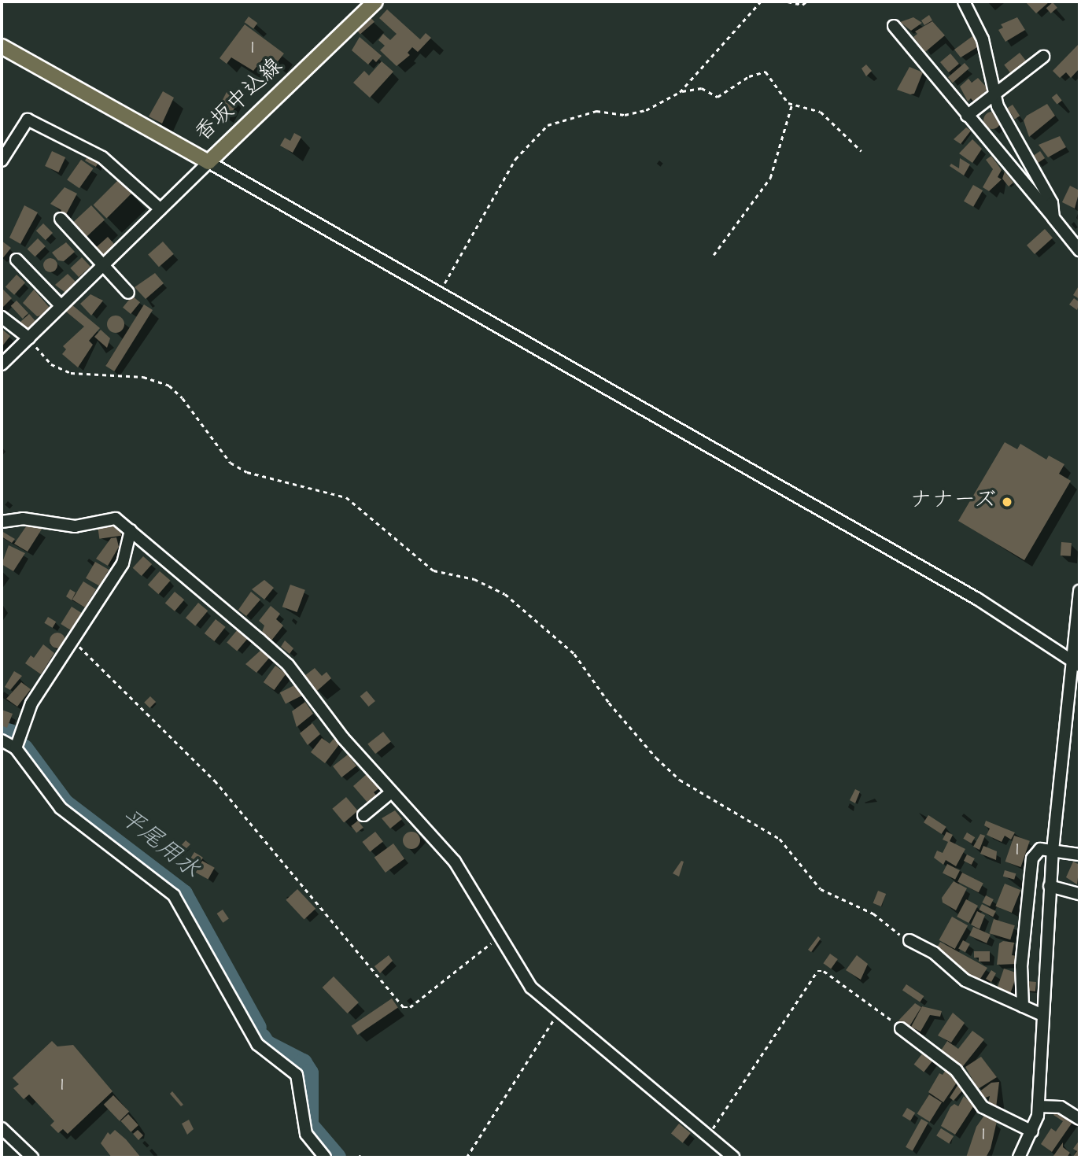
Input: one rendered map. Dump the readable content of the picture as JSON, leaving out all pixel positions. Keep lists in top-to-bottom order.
{
  "streets": {
    "main road": ["香坂中込線"]
  },
  "water": ["平尾用水"],
  "places": ["ナナーズ"],
  "house_numbers": [
    "1",
    "1",
    "1",
    "1"
  ]
}
